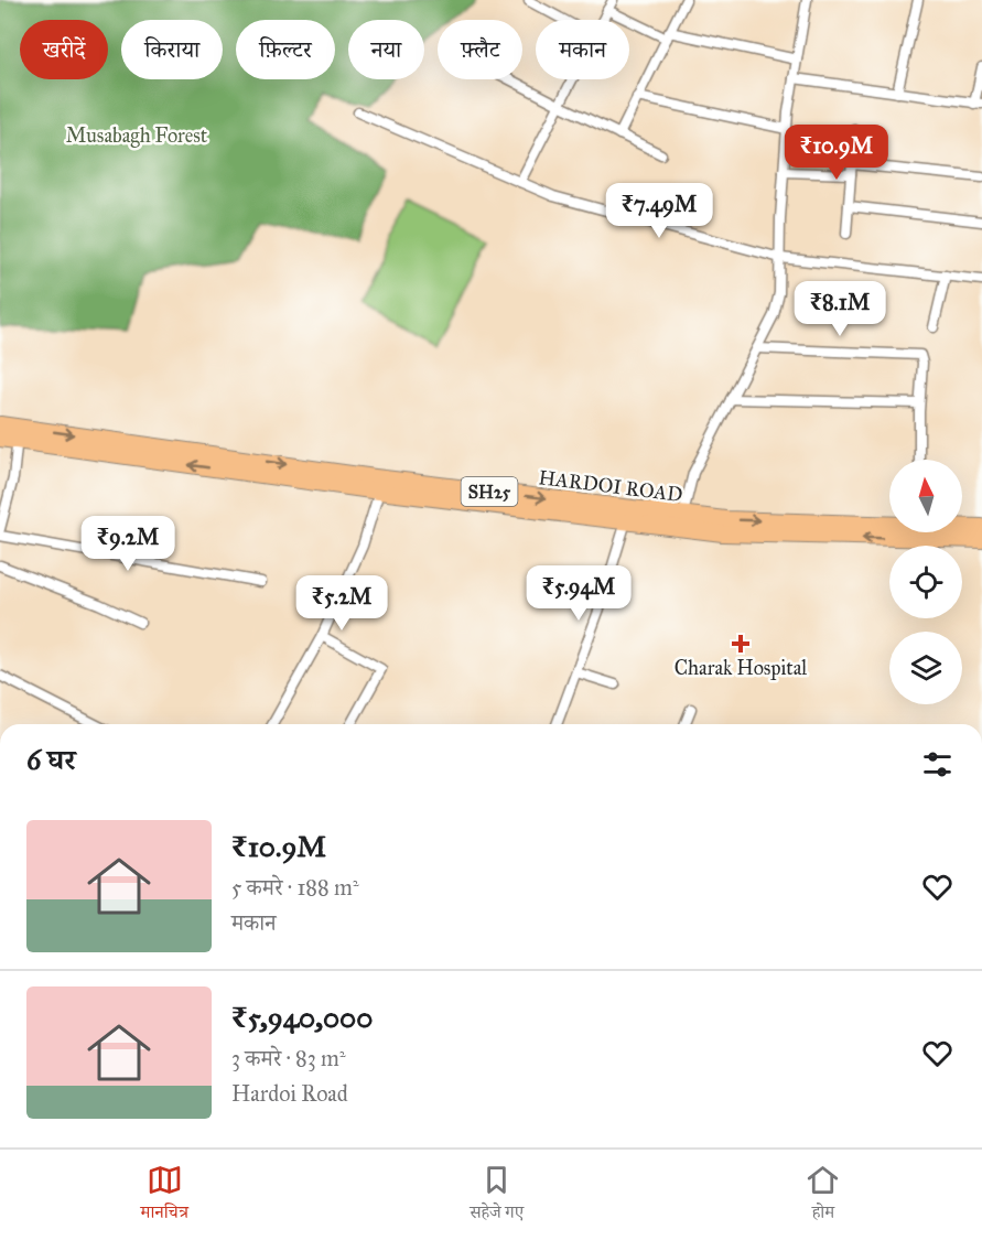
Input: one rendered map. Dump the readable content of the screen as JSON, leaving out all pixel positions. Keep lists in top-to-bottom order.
{
  "streets": {
    "main road": ["HARDOI ROAD", "SH25"]
  },
  "parks": ["Musabagh Forest"],
  "places": {
    "health": ["Charak Hospital"]
  },
  "north": "top",
  "page": {
    "chip": [
      "खरीदें",
      "किराया",
      "फ़िल्टर",
      "नया",
      "फ़्लैट",
      "मकान"
    ],
    "price": [
      "₹10.9M",
      "₹7.49M",
      "₹8.1M",
      "₹9.2M",
      "₹5.94M",
      "₹5.2M"
    ],
    "heading": "6 घर",
    "list": [
      {
        "name": "₹10.9M",
        "note": "5 कमरे · 188 m² · मकान"
      },
      {
        "name": "₹5,940,000",
        "note": "3 कमरे · 83 m² · Hardoi Road"
      }
    ],
    "tabs": ["मानचित्र", "सहेजे गए", "होम"]
  }
}
